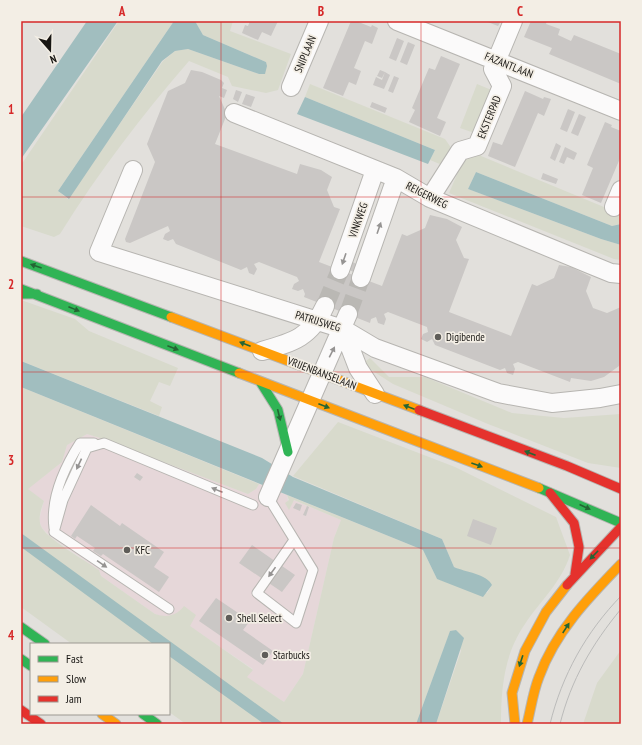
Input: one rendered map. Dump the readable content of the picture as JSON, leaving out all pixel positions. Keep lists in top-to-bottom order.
{
  "streets": {
    "main road": ["VRIJENBANSELAAN"],
    "street": [
      "SNIPLAAN",
      "FAZANTLAAN",
      "EKSTERPAD",
      "REIGERWEG",
      "VINKWEG",
      "PATRIJSWEG"
    ]
  },
  "crossings": [
    ["FAZANTLAAN", "EKSTERPAD"],
    ["EKSTERPAD", "REIGERWEG"],
    ["REIGERWEG", "VINKWEG"]
  ],
  "places": [
    "Digibende",
    "KFC",
    "Shell Select",
    "Starbucks"
  ],
  "legend": ["Fast", "Slow", "Jam"],
  "north": "bottom",
  "grid": {
    "columns": ["A", "B", "C"],
    "rows": [
      "1",
      "2",
      "3",
      "4"
    ]
  }
}
